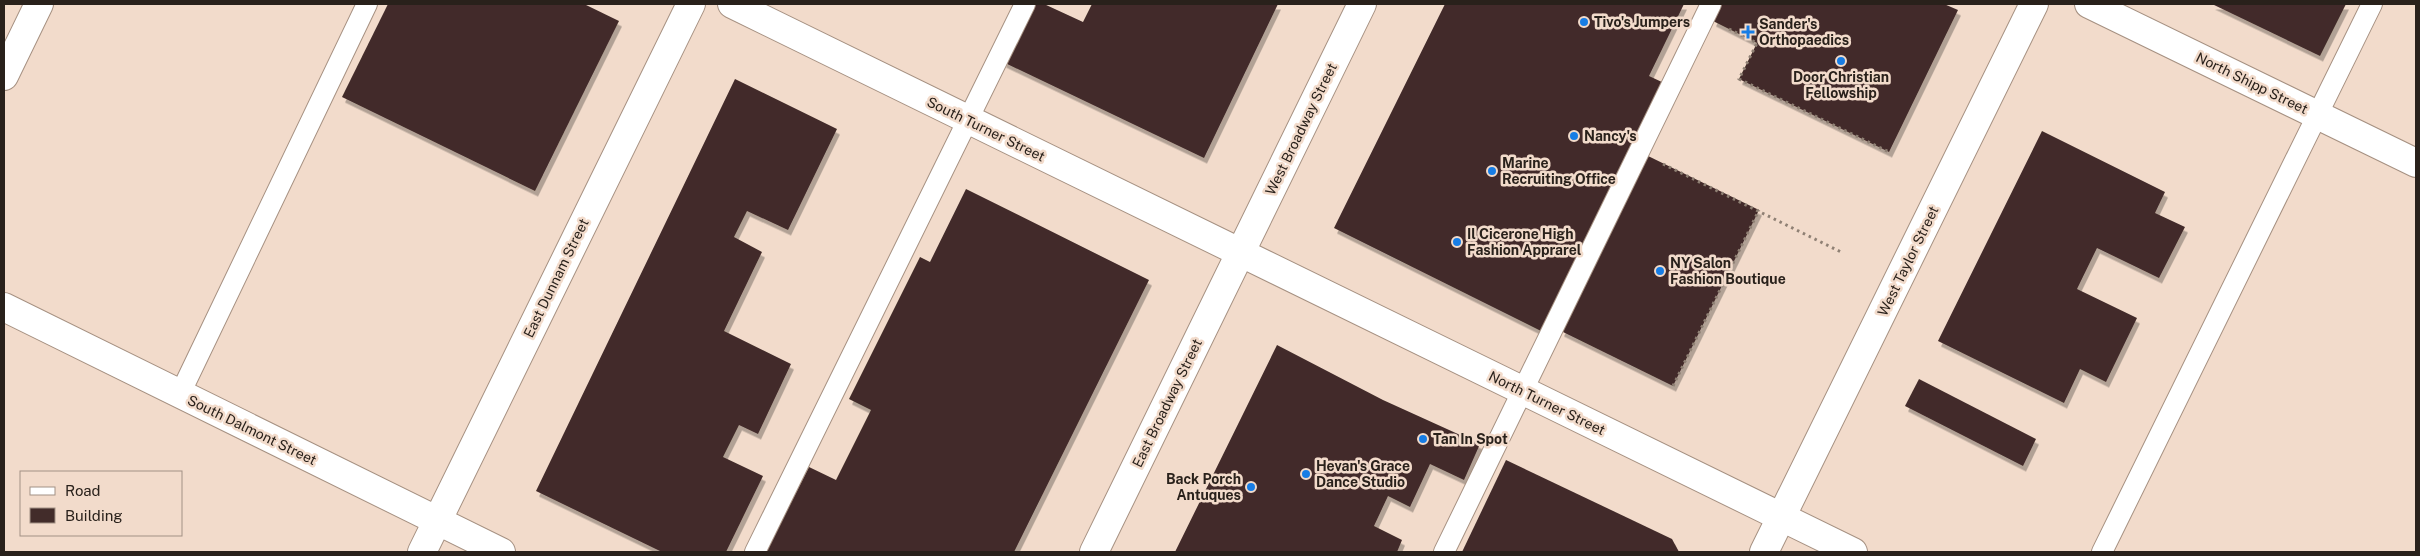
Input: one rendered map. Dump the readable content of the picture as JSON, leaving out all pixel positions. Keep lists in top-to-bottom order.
{
  "streets": {
    "street": [
      "North Shipp Street",
      "South Turner Street",
      "West Broadway Street",
      "West Taylor Street",
      "East Dunnam Street",
      "East Broadway Street",
      "North Turner Street",
      "South Dalmont Street"
    ]
  },
  "crossings": [
    ["South Turner Street", "West Broadway Street"],
    ["South Turner Street", "East Broadway Street"],
    ["South Turner Street", "North Turner Street"],
    ["West Broadway Street", "East Broadway Street"],
    ["West Broadway Street", "North Turner Street"],
    ["West Taylor Street", "North Turner Street"],
    ["East Dunnam Street", "South Dalmont Street"],
    ["East Broadway Street", "North Turner Street"]
  ],
  "places": {
    "other": [
      "Tivo's Jumpers",
      "Door Christian Fellowship",
      "Nancy's",
      "Marine Recruiting Office",
      "Il Cicerone High Fashion Apprarel",
      "NY Salon Fashion Boutique",
      "Tan In Spot",
      "Hevan's Grace Dance Studio",
      "Back Porch Antuques"
    ],
    "health": ["Sander's Orthopaedics"]
  },
  "legend": ["Road", "Building"]
}
